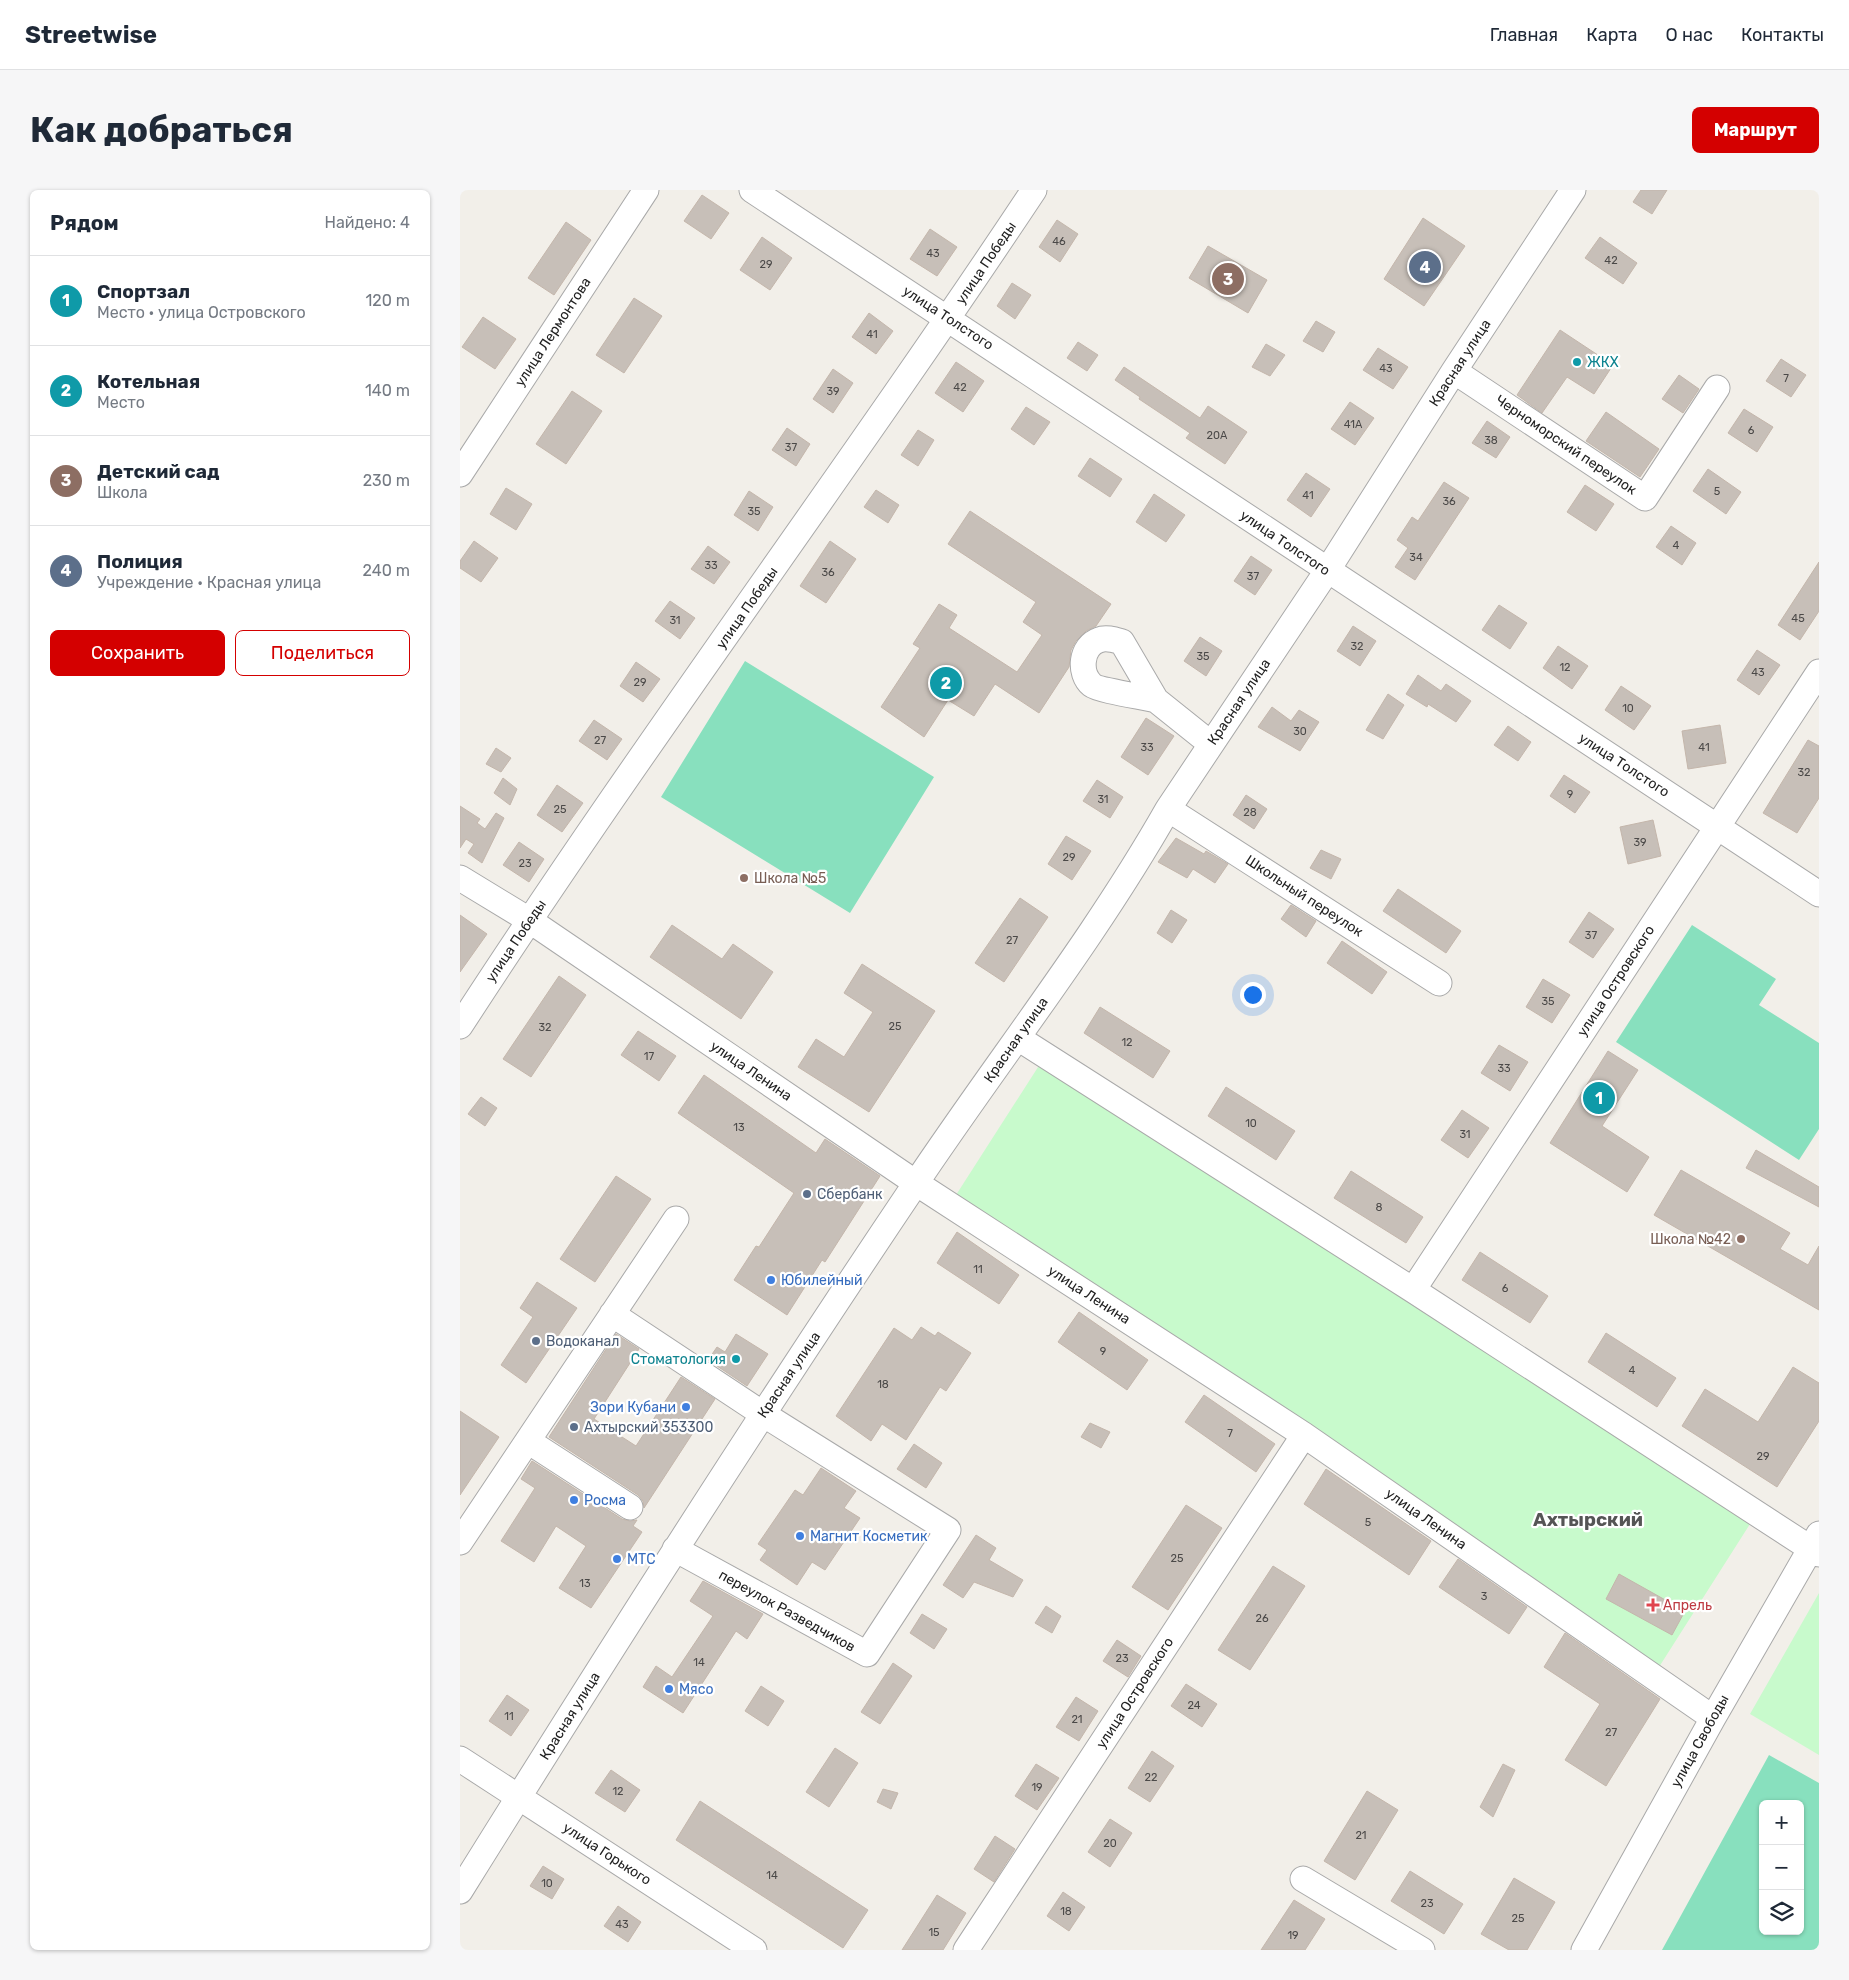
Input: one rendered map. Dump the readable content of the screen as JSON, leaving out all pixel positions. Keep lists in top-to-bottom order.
{
  "streets": {
    "street": [
      "улица Победы",
      "улица Толстого",
      "улица Лермонтова",
      "Красная улица",
      "Черноморский переулок",
      "Школьный переулок",
      "улица Островского",
      "улица Ленина",
      "переулок Разведчиков",
      "улица Свободы",
      "улица Горького"
    ]
  },
  "crossings": [
    ["улица Победы", "улица Толстого"],
    ["улица Победы", "улица Ленина"],
    ["улица Толстого", "Красная улица"],
    ["улица Толстого", "улица Островского"],
    ["Красная улица", "Черноморский переулок"],
    ["Красная улица", "Школьный переулок"],
    ["Красная улица", "улица Ленина"],
    ["Красная улица", "переулок Разведчиков"],
    ["Красная улица", "улица Горького"],
    ["улица Островского", "улица Ленина"],
    ["улица Ленина", "улица Свободы"]
  ],
  "districts": ["Ахтырский"],
  "places": {
    "other": [
      "ЖКХ",
      "Школа №5",
      "Сбербанк",
      "Школа №42",
      "Юбилейный",
      "Водоканал",
      "Стоматология",
      "Зори Кубани",
      "Ахтырский 353300",
      "Росма",
      "Магнит Косметик",
      "МТС",
      "Мясо"
    ],
    "health": ["Апрель"]
  },
  "house_numbers": [
    "46",
    "43",
    "42",
    "29",
    "41",
    "43",
    "7",
    "42",
    "39",
    "41А",
    "6",
    "20А",
    "38",
    "37",
    "5",
    "41",
    "36",
    "35",
    "4",
    "34",
    "33",
    "36",
    "37",
    "45",
    "31",
    "32",
    "35",
    "12",
    "43",
    "29",
    "10",
    "30",
    "27",
    "33",
    "41",
    "32",
    "9",
    "31",
    "25",
    "28",
    "39",
    "29",
    "23",
    "37",
    "27",
    "35",
    "25",
    "32",
    "12",
    "17",
    "33",
    "10",
    "13",
    "31",
    "8",
    "11",
    "6",
    "9",
    "4",
    "18",
    "7",
    "29",
    "5",
    "25",
    "13",
    "3",
    "26",
    "23",
    "14",
    "24",
    "11",
    "21",
    "27",
    "22",
    "19",
    "12",
    "21",
    "20",
    "14",
    "10",
    "23",
    "18",
    "25",
    "43",
    "15",
    "19"
  ],
  "page": {
    "header": "Streetwise",
    "nav": [
      "Главная",
      "Карта",
      "О нас",
      "Контакты"
    ],
    "buttons": [
      "Маршрут",
      ["Сохранить", "Поделиться"]
    ],
    "title": "Как добраться",
    "heading": ["Рядом", "Найдено: 4"],
    "pins": [
      "4",
      "3",
      "2",
      "1"
    ],
    "list": [
      {
        "mark": "1",
        "name": "Спортзал",
        "note": "Место · улица Островского",
        "value": "120 m"
      },
      {
        "mark": "2",
        "name": "Котельная",
        "note": "Место",
        "value": "140 m"
      },
      {
        "mark": "3",
        "name": "Детский сад",
        "note": "Школа",
        "value": "230 m"
      },
      {
        "mark": "4",
        "name": "Полиция",
        "note": "Учреждение · Красная улица",
        "value": "240 m"
      }
    ],
    "map_buttons": ["+", "−"]
  }
}
